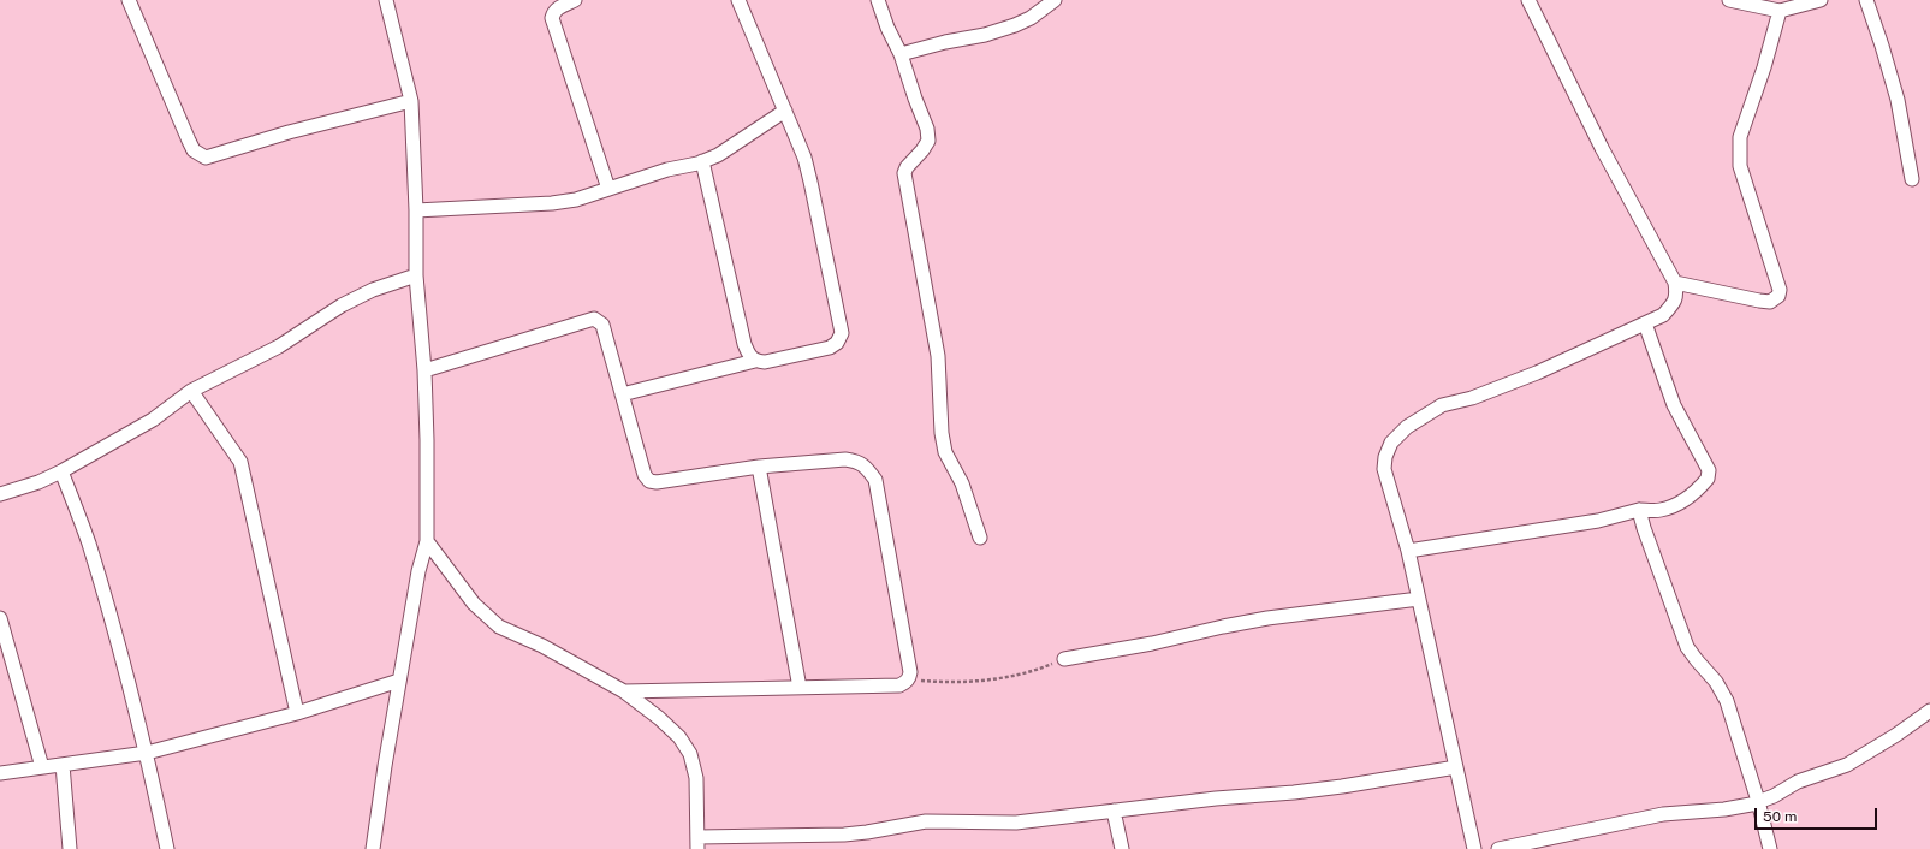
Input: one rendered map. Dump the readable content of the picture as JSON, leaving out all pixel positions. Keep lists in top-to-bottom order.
{
  "scale_bar": "50 m"
}
